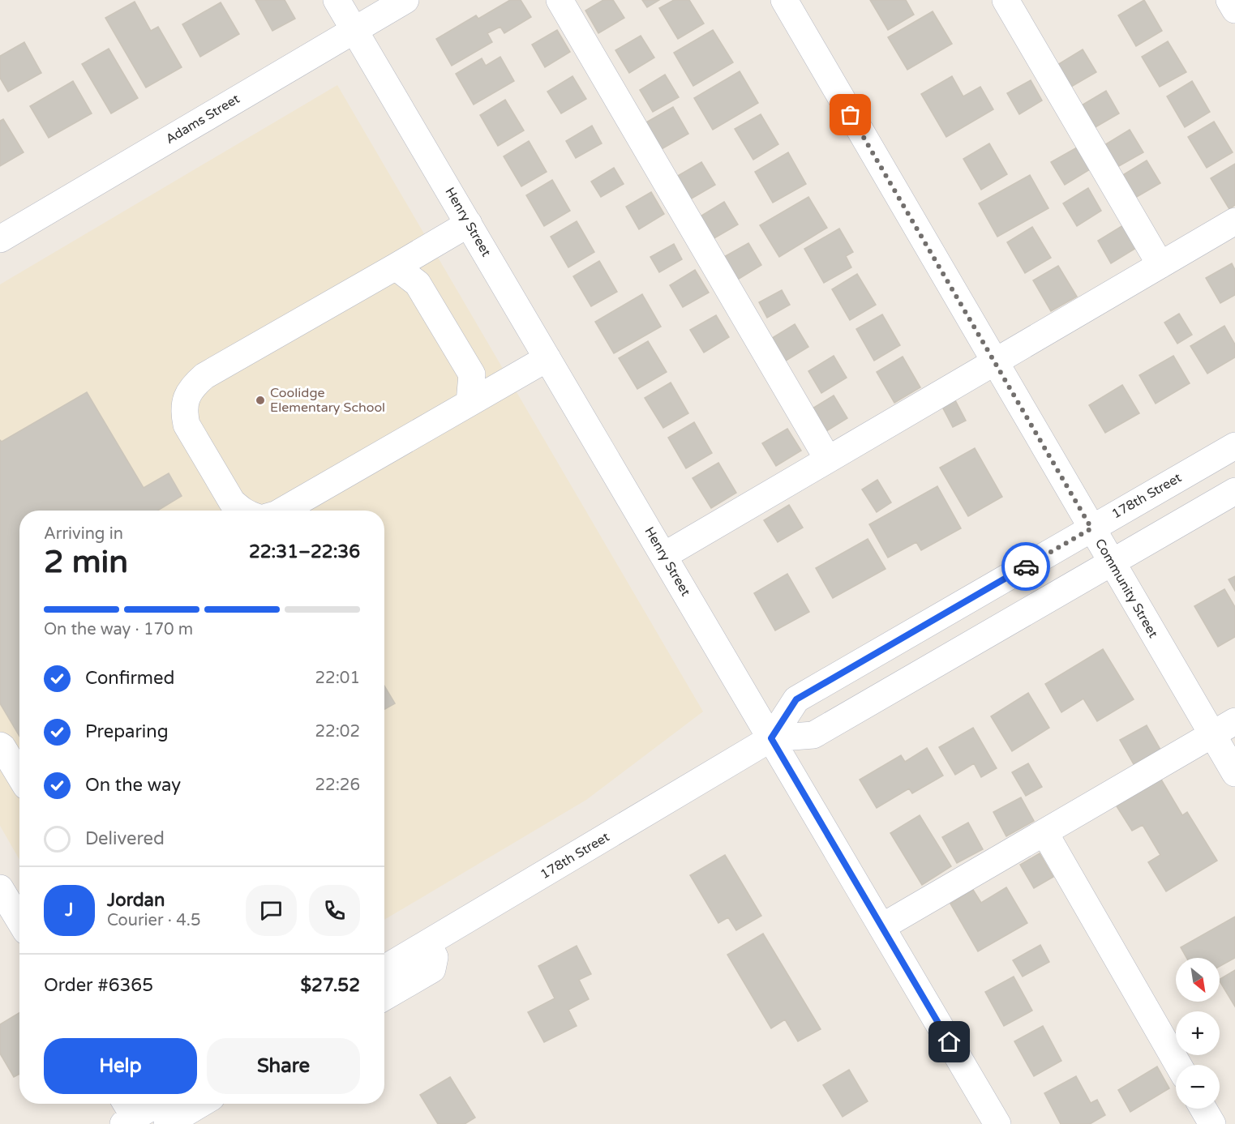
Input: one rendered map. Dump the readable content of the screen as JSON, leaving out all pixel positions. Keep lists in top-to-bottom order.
{
  "streets": {
    "street": [
      "Adams Street",
      "Henry Street",
      "178th Street",
      "Community Street"
    ]
  },
  "crossings": [
    ["Adams Street", "Henry Street"],
    ["Henry Street", "178th Street"],
    ["178th Street", "Community Street"]
  ],
  "places": ["Coolidge Elementary School"],
  "north": "bottom right",
  "page": {
    "heading": ["2 min", "Arriving in", "22:31–22:36"],
    "panel": [
      "Jordan",
      "Courier · 4.5",
      "Order #6365",
      "$27.52"
    ],
    "bar": "On the way · 170 m",
    "list": [
      ["Confirmed", "22:01"],
      ["Preparing", "22:02"],
      ["On the way", "22:26"],
      "Delivered"
    ],
    "round": "J",
    "map_buttons": ["+", "−"],
    "buttons": ["Help", "Share"]
  }
}
